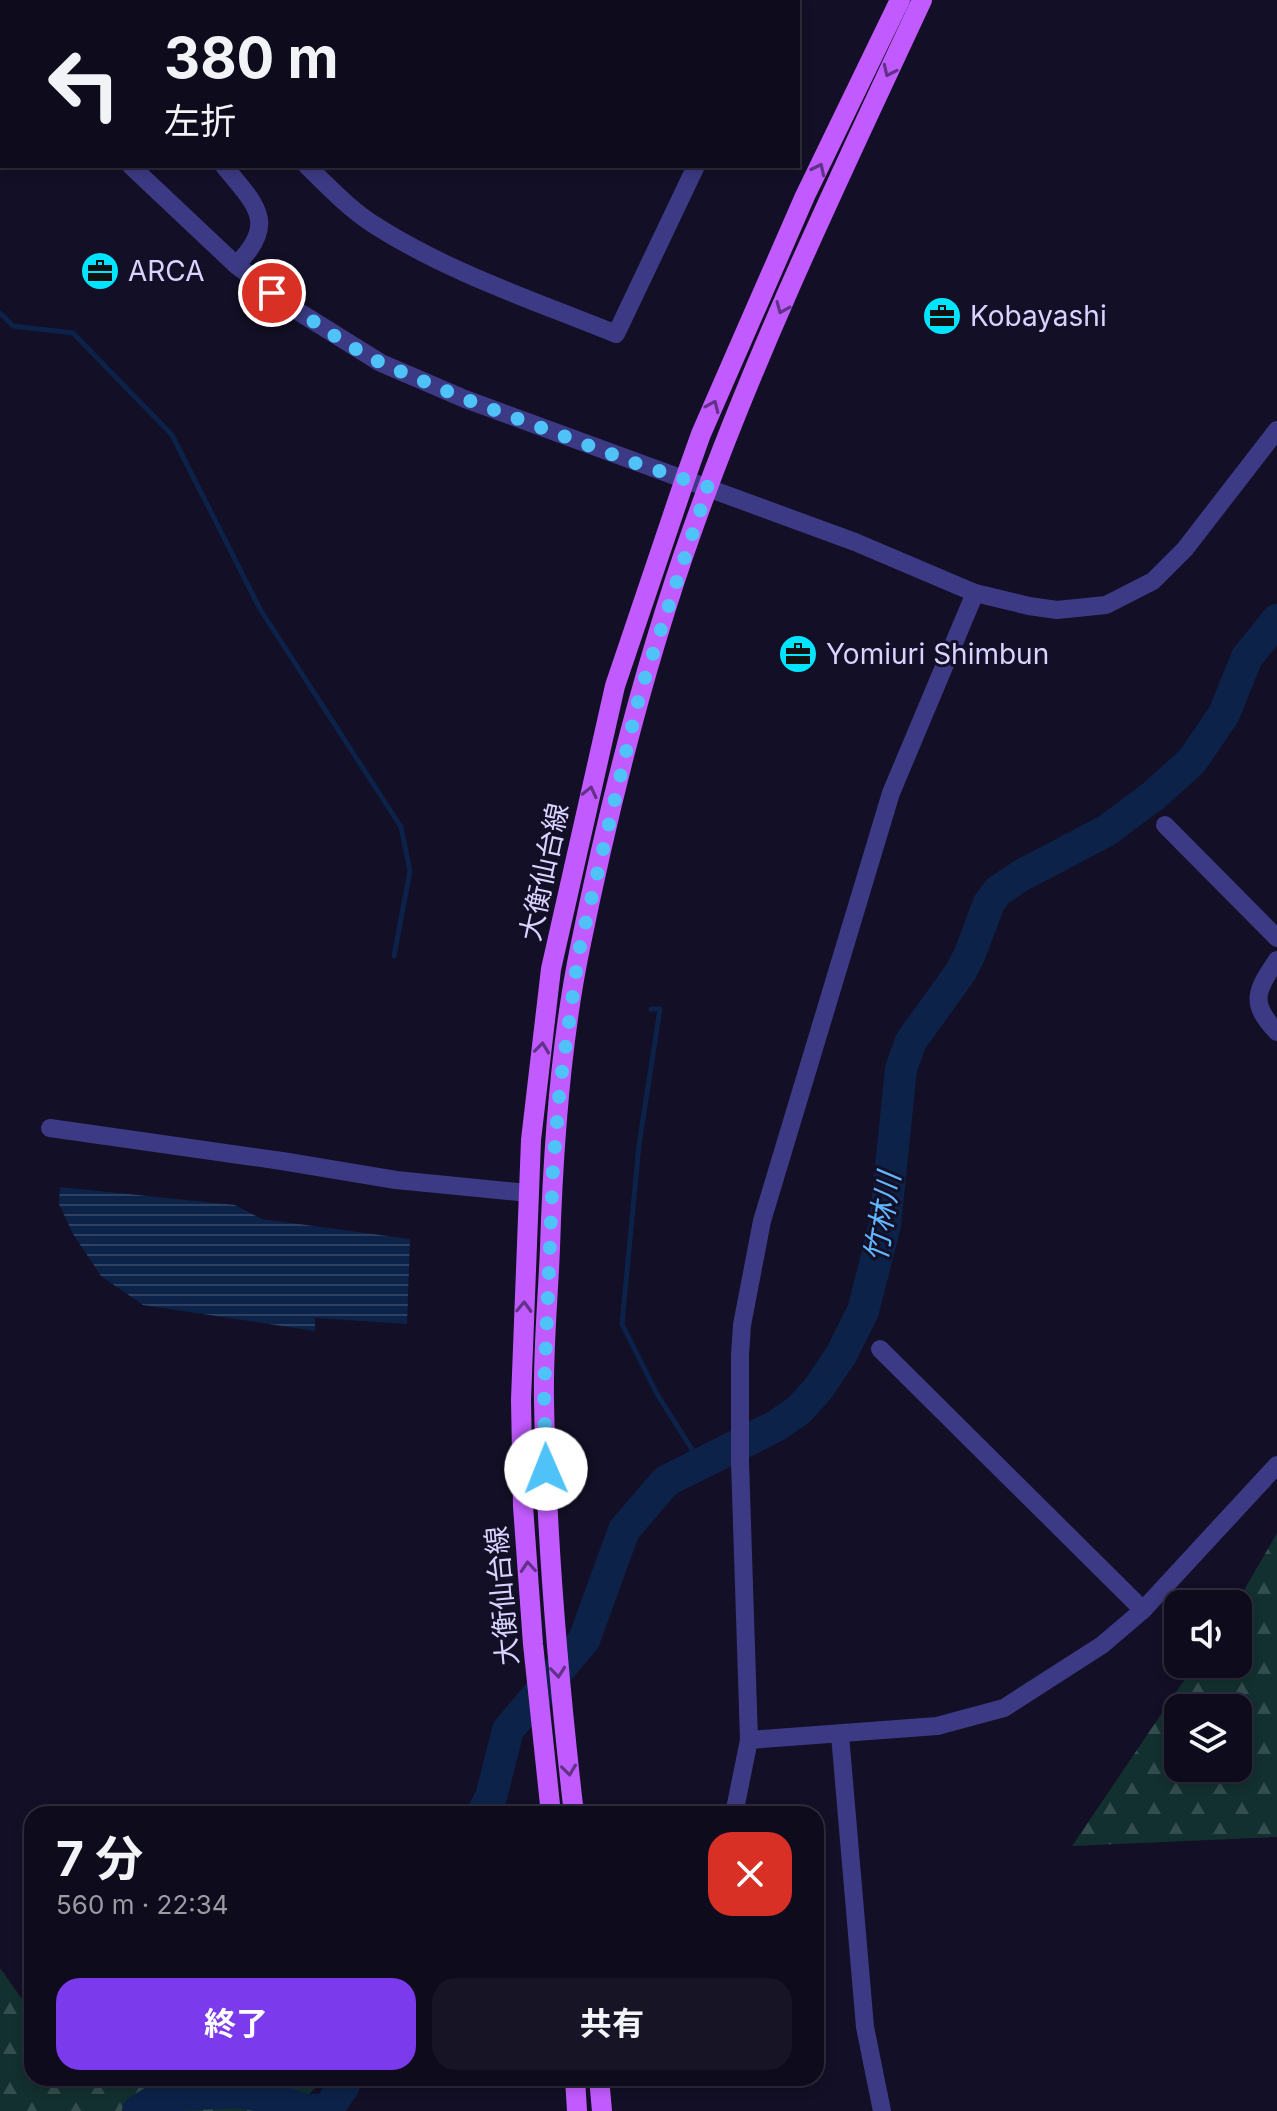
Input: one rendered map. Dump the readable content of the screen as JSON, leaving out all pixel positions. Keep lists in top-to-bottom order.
{
  "streets": {
    "main road": ["大衡仙台線"]
  },
  "water": ["竹林川"],
  "places": {
    "office": ["ARCA", "Kobayashi", "Yomiuri Shimbun"]
  },
  "page": {
    "turn": ["380 m", "左折"],
    "heading": ["7 分", "560 m · 22:34"],
    "buttons": ["終了", "共有"]
  }
}
